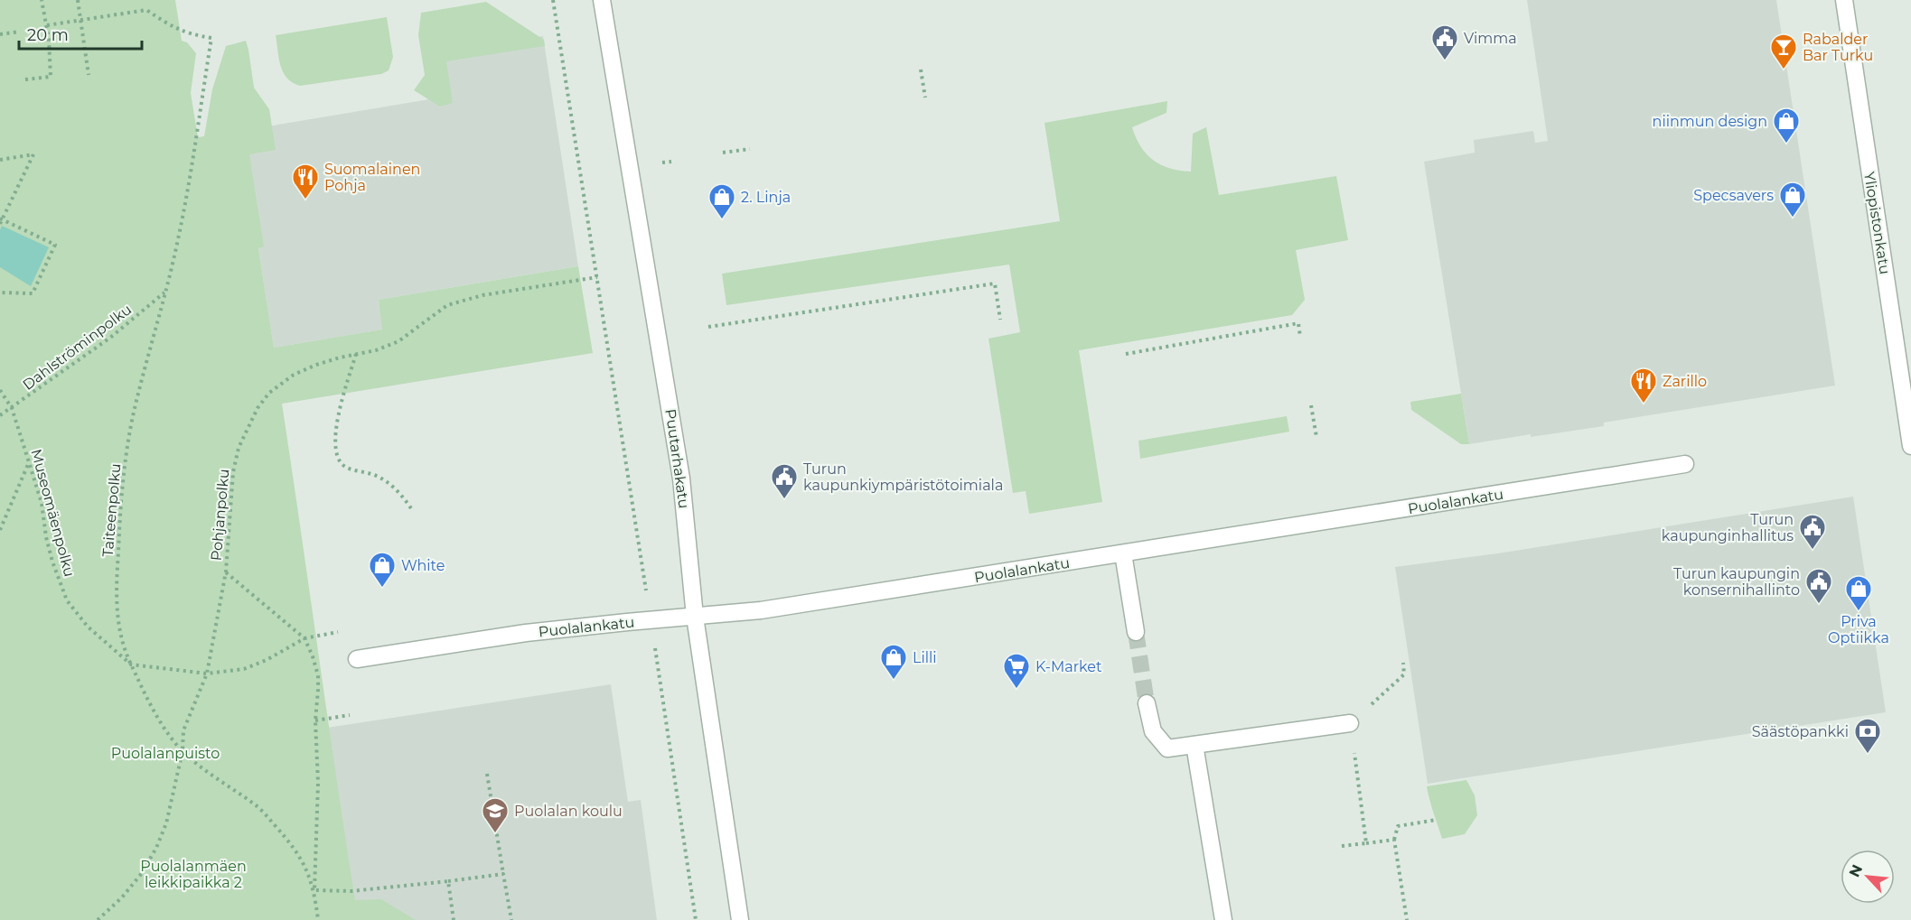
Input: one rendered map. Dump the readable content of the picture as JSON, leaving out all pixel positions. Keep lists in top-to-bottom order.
{
  "streets": {
    "street": ["Yliopistonkatu", "Puutarhakatu", "Puolalankatu"],
    "path": [
      "Dahlströminpolku",
      "Taiteenpolku",
      "Museomäenpolku",
      "Pohjanpolku"
    ]
  },
  "crossings": [
    ["Dahlströminpolku", "Taiteenpolku"],
    ["Dahlströminpolku", "Museomäenpolku"],
    ["Puutarhakatu", "Puolalankatu"],
    ["Taiteenpolku", "Museomäenpolku"],
    ["Taiteenpolku", "Pohjanpolku"]
  ],
  "parks": ["Puolalanpuisto", "Puolalanmäen leikkipaikka 2"],
  "places": {
    "public building": [
      "Vimma",
      "Turun kaupunkiympäristötoimiala",
      "Turun kaupunginhallitus",
      "Turun kaupungin konsernihallinto"
    ],
    "bar": ["Rabalder Bar Turku"],
    "shop": [
      "niinmun design",
      "Specsavers",
      "2. Linja",
      "White",
      "Priva Optiikka",
      "Lilli"
    ],
    "restaurant": ["Suomalainen Pohja", "Zarillo"],
    "supermarket": ["K-Market"],
    "bank": ["Säästöpankki"],
    "school or university": ["Puolalan koulu"]
  },
  "scale_bar": "20 m",
  "north": "top left"
}
